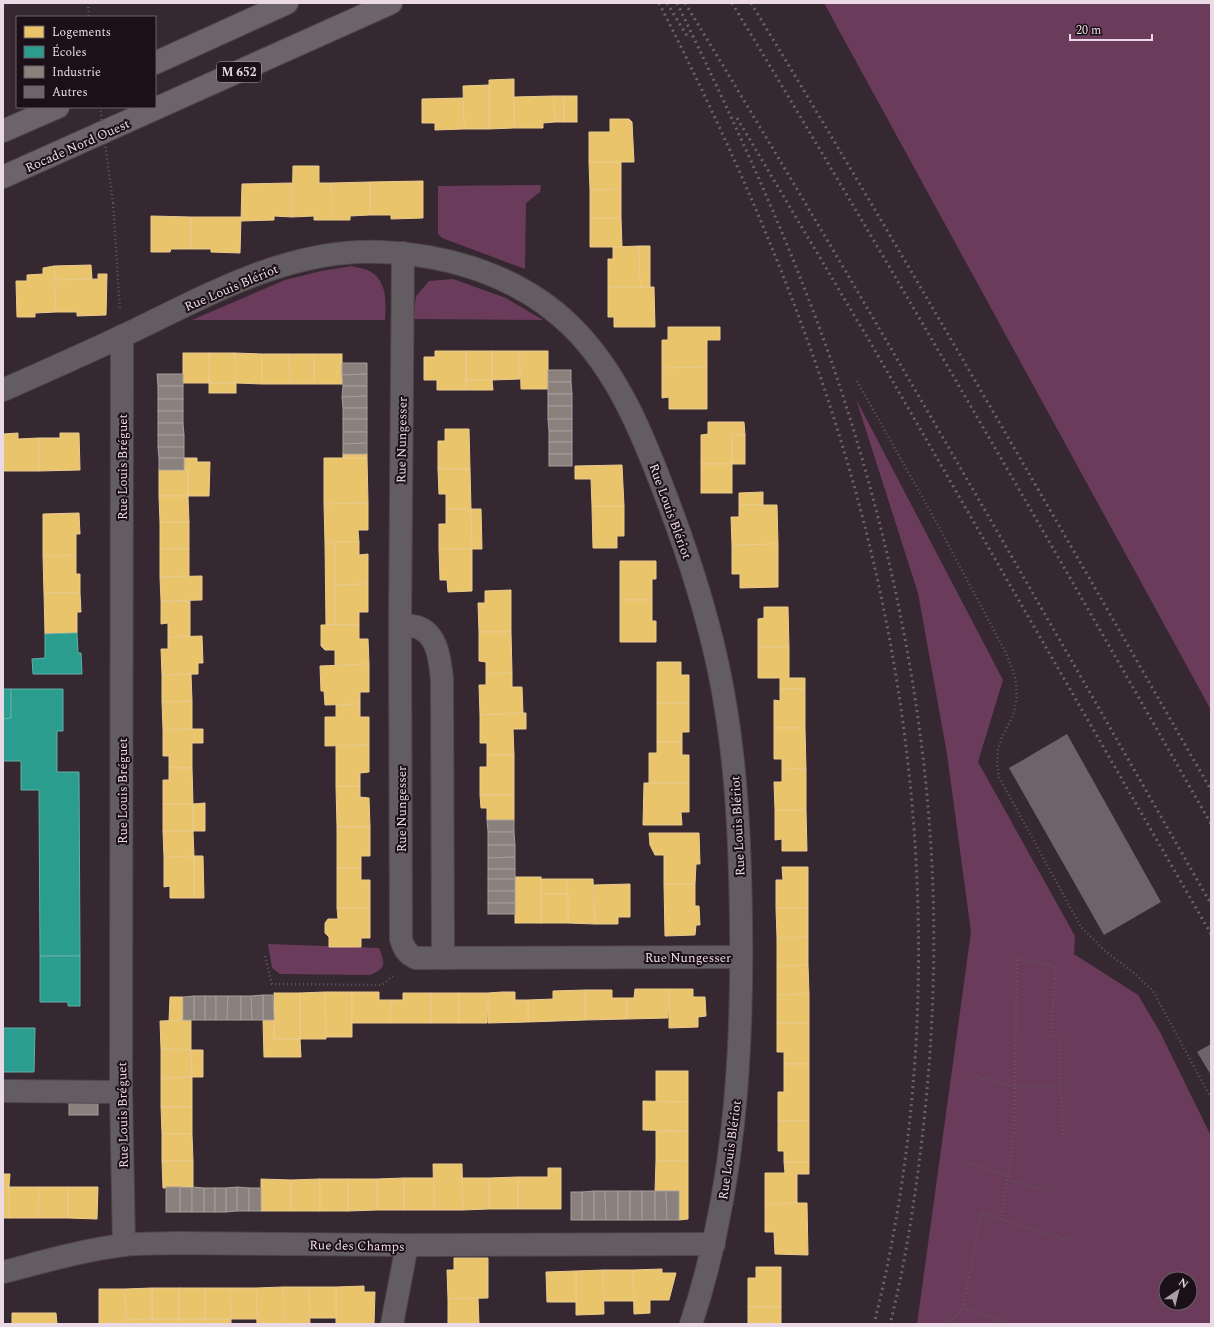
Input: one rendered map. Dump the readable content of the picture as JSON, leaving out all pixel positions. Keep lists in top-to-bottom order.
{
  "streets": {
    "highway": ["M 652", "Rocade Nord Ouest"],
    "street": [
      "Rue Louis Blériot",
      "Rue Nungesser",
      "Rue Louis Bréguet",
      "Rue des Champs"
    ]
  },
  "crossings": [
    ["Rue Louis Blériot", "Rue Nungesser"],
    ["Rue Louis Blériot", "Rue Louis Bréguet"],
    ["Rue Louis Blériot", "Rue des Champs"],
    ["Rue Louis Bréguet", "Rue des Champs"]
  ],
  "legend": [
    "Logements",
    "Écoles",
    "Industrie",
    "Autres"
  ],
  "scale_bar": "20 m",
  "north": "top right"
}
